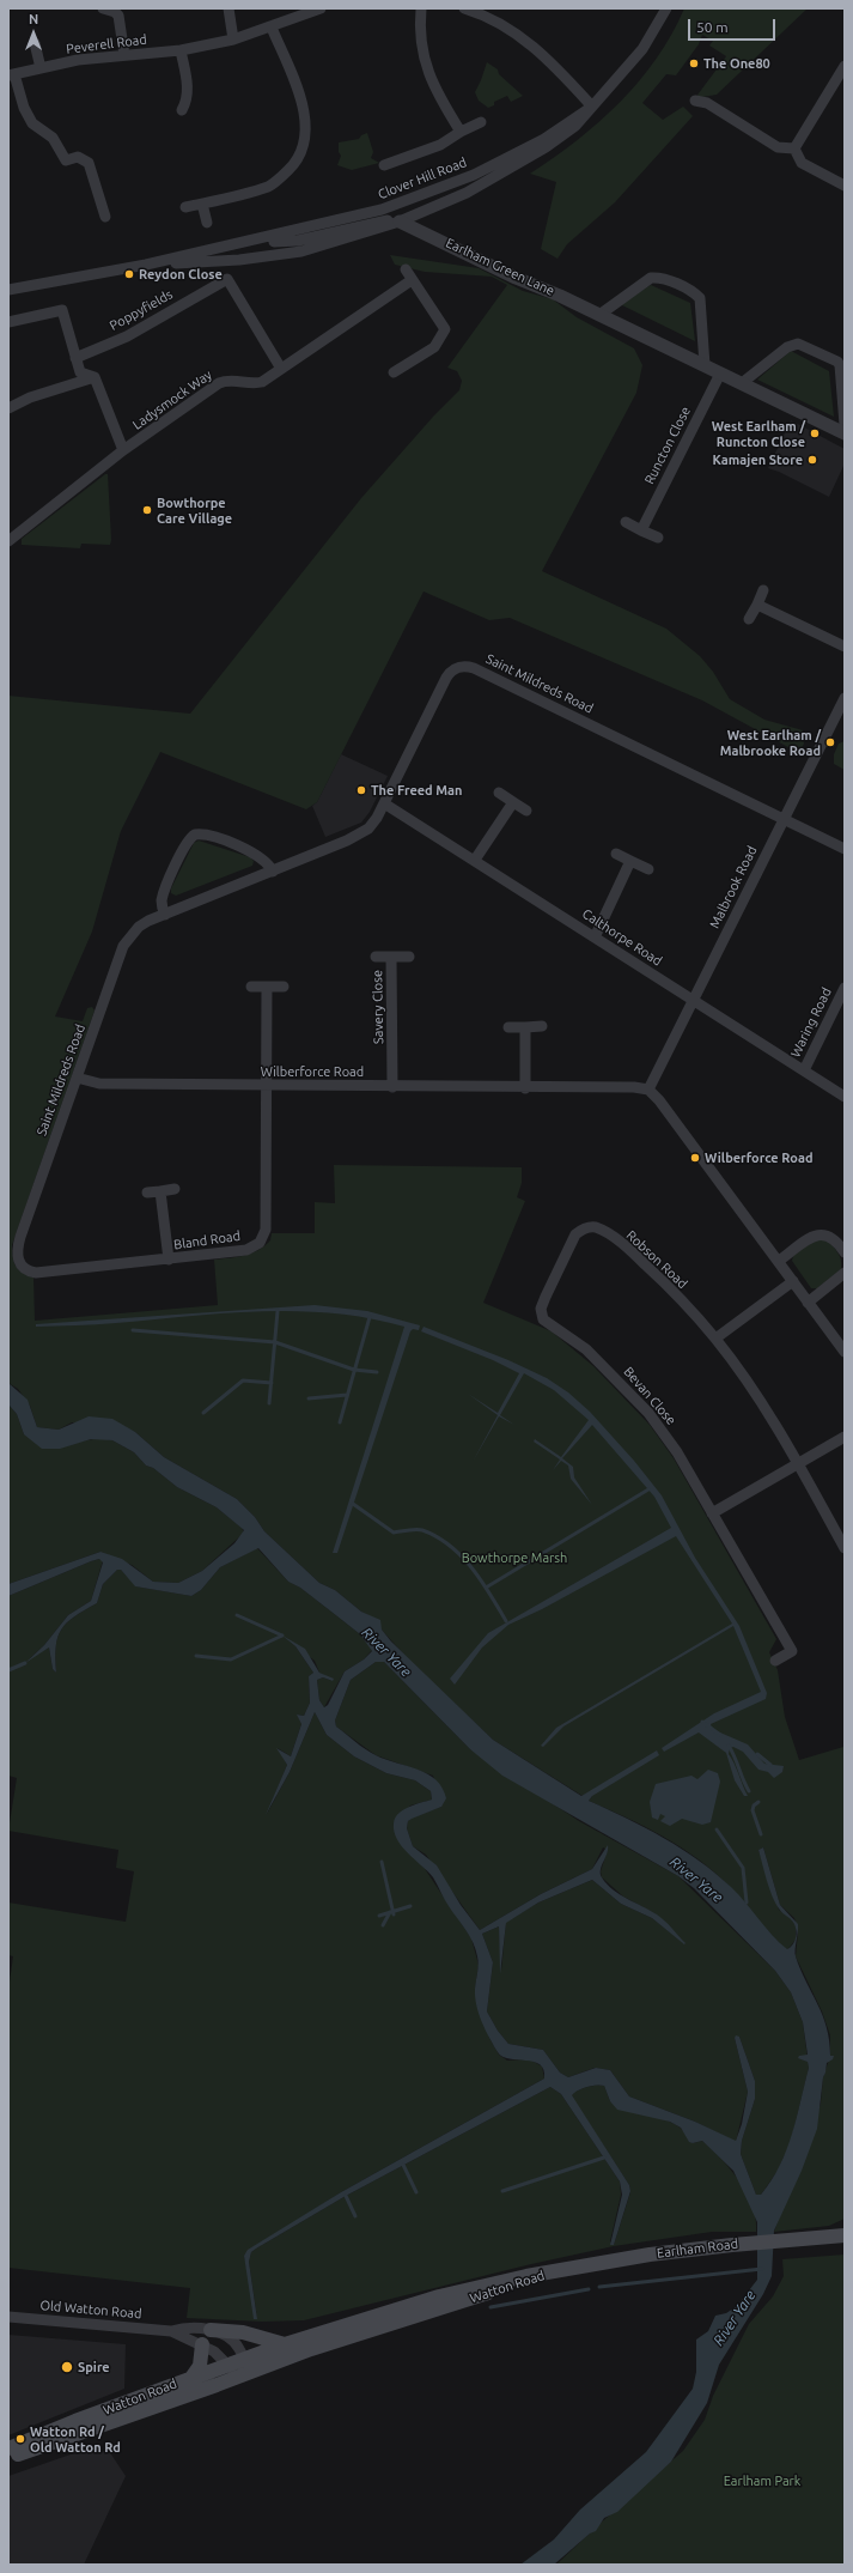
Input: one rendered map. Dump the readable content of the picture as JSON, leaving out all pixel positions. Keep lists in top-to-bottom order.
{
  "streets": {
    "main road": ["Earlham Road", "Watton Road"],
    "street": [
      "Peverell Road",
      "Clover Hill Road",
      "Earlham Green Lane",
      "Poppyfields",
      "Ladysmock Way",
      "Runcton Close",
      "Saint Mildreds Road",
      "Malbrook Road",
      "Calthorpe Road",
      "Savery Close",
      "Waring Road",
      "Wilberforce Road",
      "Bland Road",
      "Robson Road",
      "Bevan Close",
      "Old Watton Road"
    ]
  },
  "crossings": [
    ["Clover Hill Road", "Earlham Green Lane"],
    ["Earlham Green Lane", "Runcton Close"],
    ["Poppyfields", "Ladysmock Way"],
    ["Saint Mildreds Road", "Malbrook Road"],
    ["Saint Mildreds Road", "Calthorpe Road"],
    ["Saint Mildreds Road", "Wilberforce Road"],
    ["Saint Mildreds Road", "Bland Road"],
    ["Malbrook Road", "Calthorpe Road"],
    ["Malbrook Road", "Wilberforce Road"],
    ["Calthorpe Road", "Waring Road"],
    ["Savery Close", "Wilberforce Road"],
    ["Wilberforce Road", "Bland Road"],
    ["Robson Road", "Bevan Close"],
    ["Earlham Road", "Watton Road"],
    ["Watton Road", "Old Watton Road"]
  ],
  "water": ["River Yare"],
  "parks": ["Bowthorpe Marsh", "Earlham Park"],
  "places": [
    "The One80",
    "Reydon Close",
    "West Earlham / Runcton Close",
    "Kamajen Store",
    "Bowthorpe Care Village",
    "West Earlham / Malbrooke Road",
    "The Freed Man",
    "Wilberforce Road",
    "Spire",
    "Watton Rd / Old Watton Rd"
  ],
  "scale_bar": "50 m",
  "north": "top"
}
